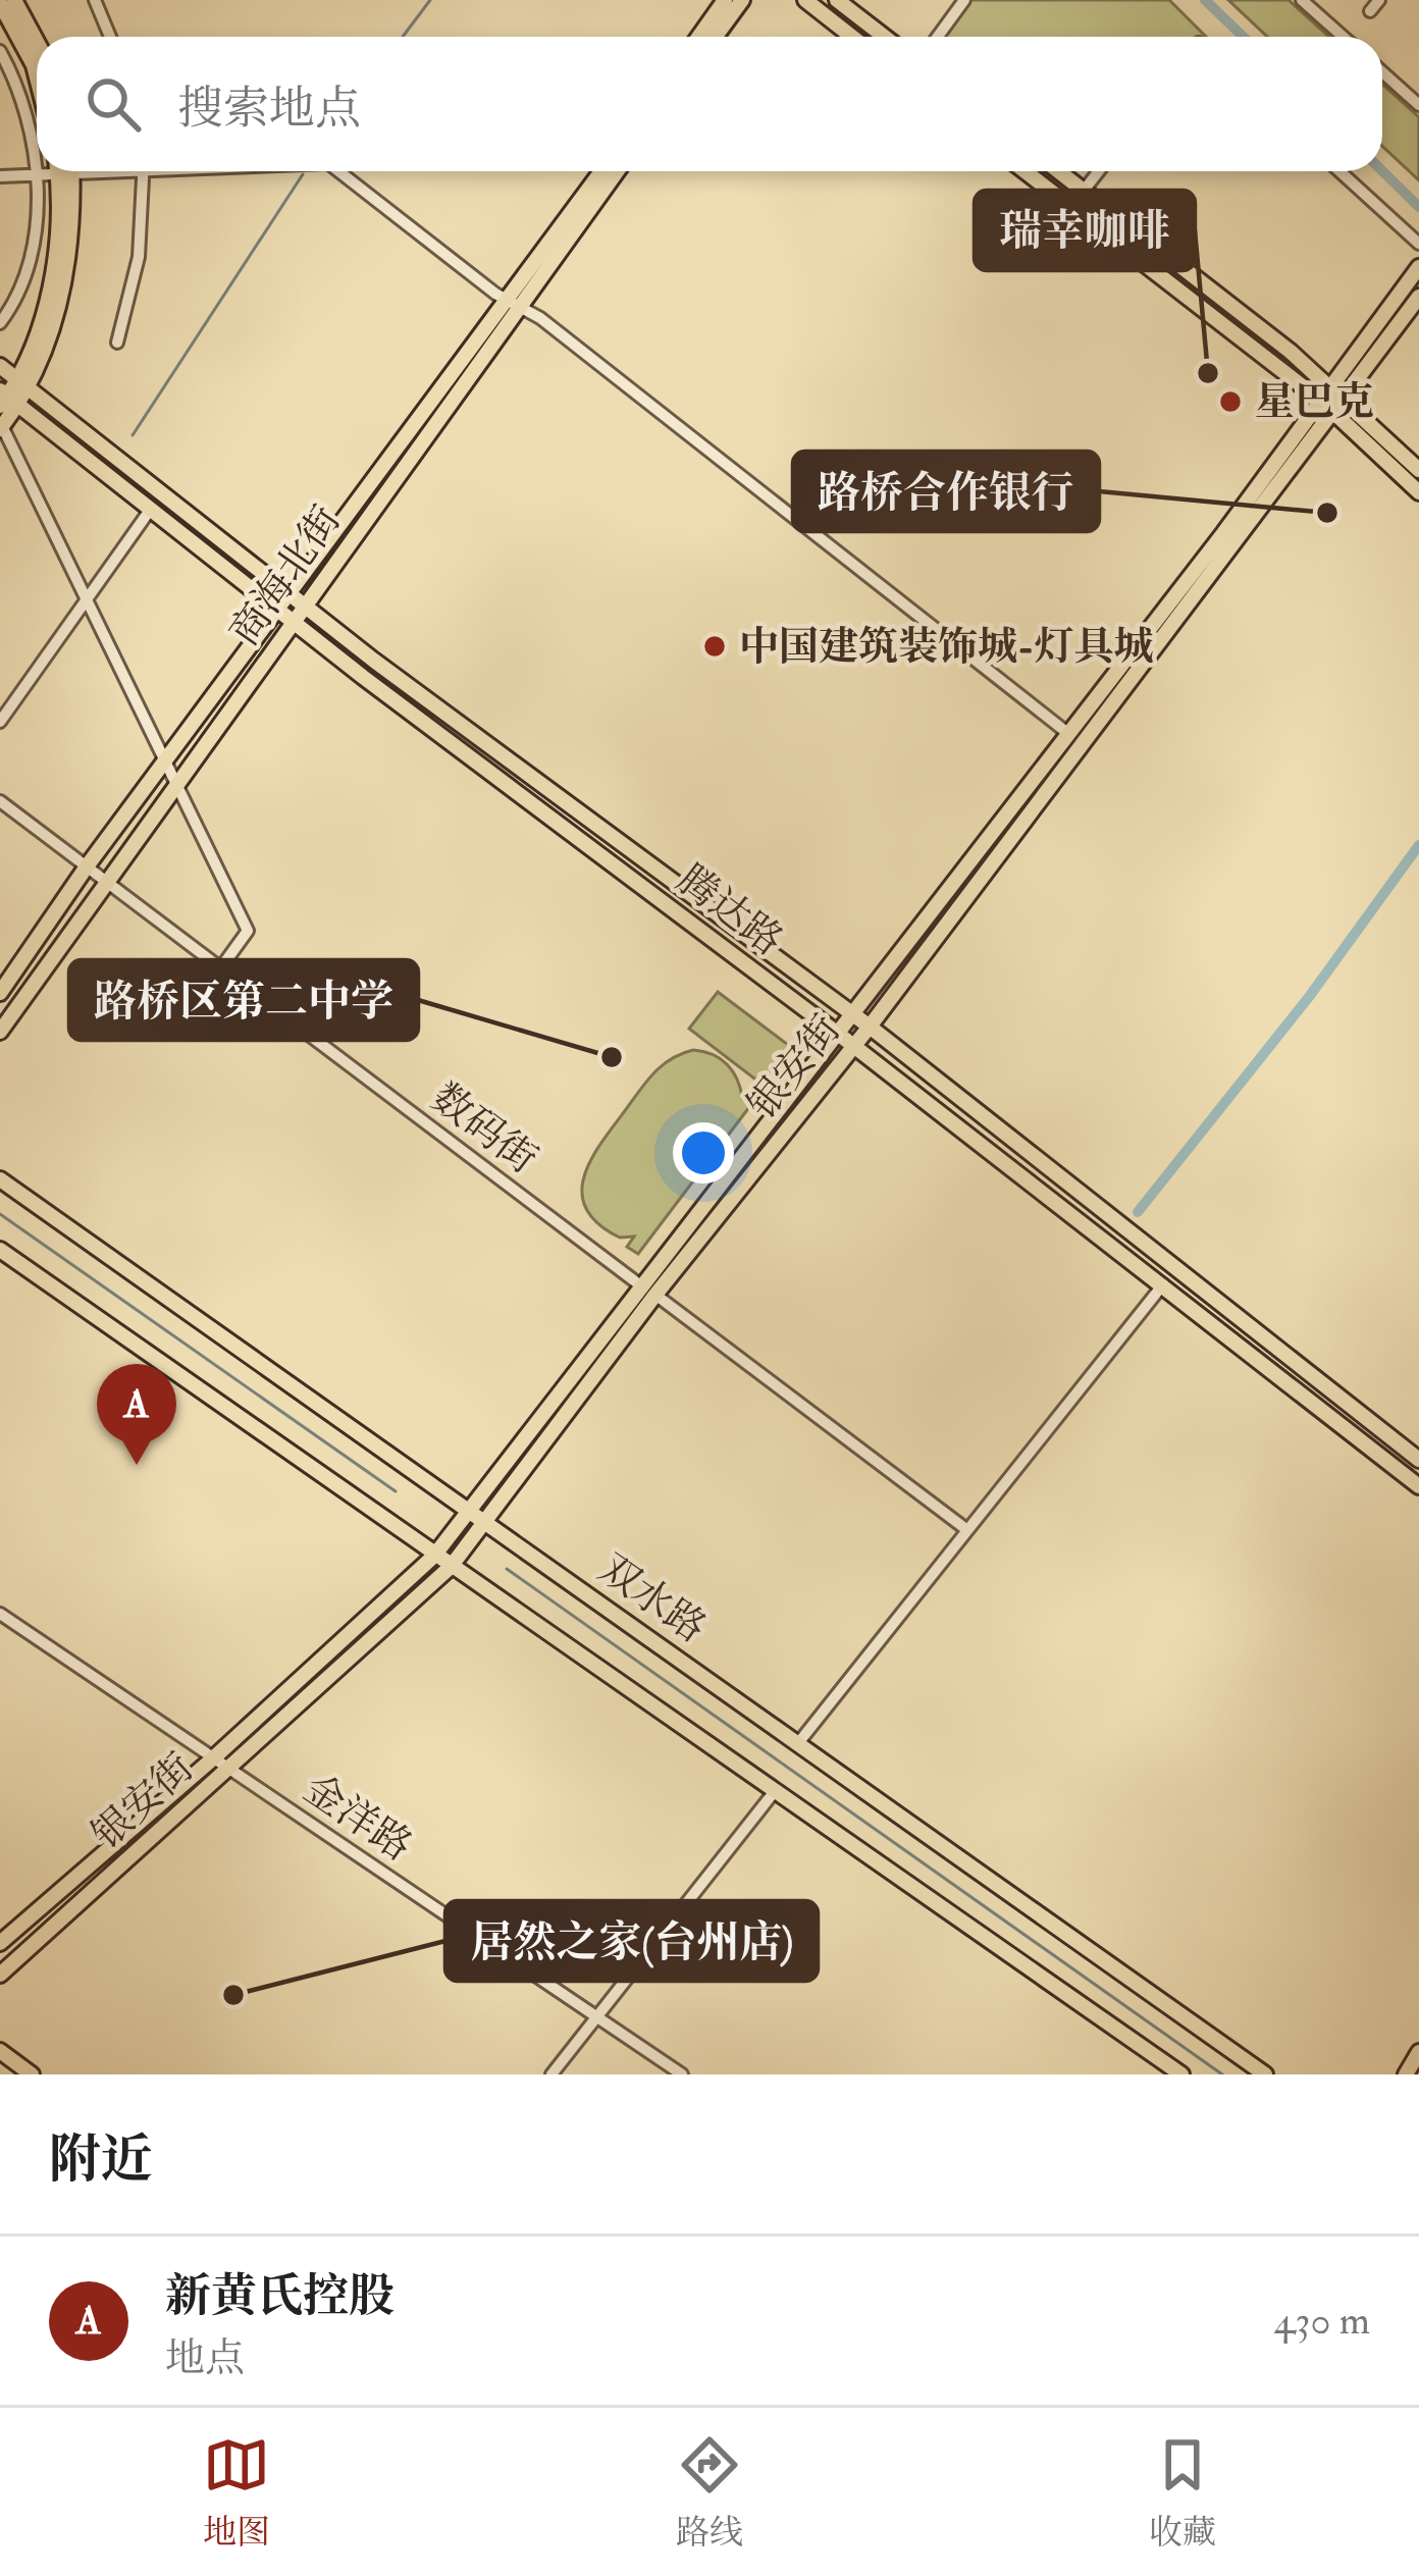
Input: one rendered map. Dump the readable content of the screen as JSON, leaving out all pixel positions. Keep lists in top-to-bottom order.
{
  "streets": {
    "main road": [
      "商海北街",
      "腾达路",
      "银安街",
      "双水路"
    ],
    "street": ["数码街", "金洋路"]
  },
  "crossings": [
    ["商海北街", "腾达路"],
    ["商海北街", "数码街"],
    ["腾达路", "银安街"],
    ["银安街", "数码街"],
    ["银安街", "双水路"],
    ["银安街", "金洋路"]
  ],
  "places": [
    "瑞幸咖啡",
    "星巴克",
    "路桥合作银行",
    "中国建筑装饰城-灯具城",
    "路桥区第二中学",
    "居然之家(台州店)"
  ],
  "page": {
    "search": "搜索地点",
    "pins": "A",
    "heading": "附近",
    "list": [
      {
        "mark": "A",
        "name": "新黄氏控股",
        "note": "地点",
        "value": "430 m"
      }
    ],
    "nav": ["地图", "路线", "收藏"]
  }
}
